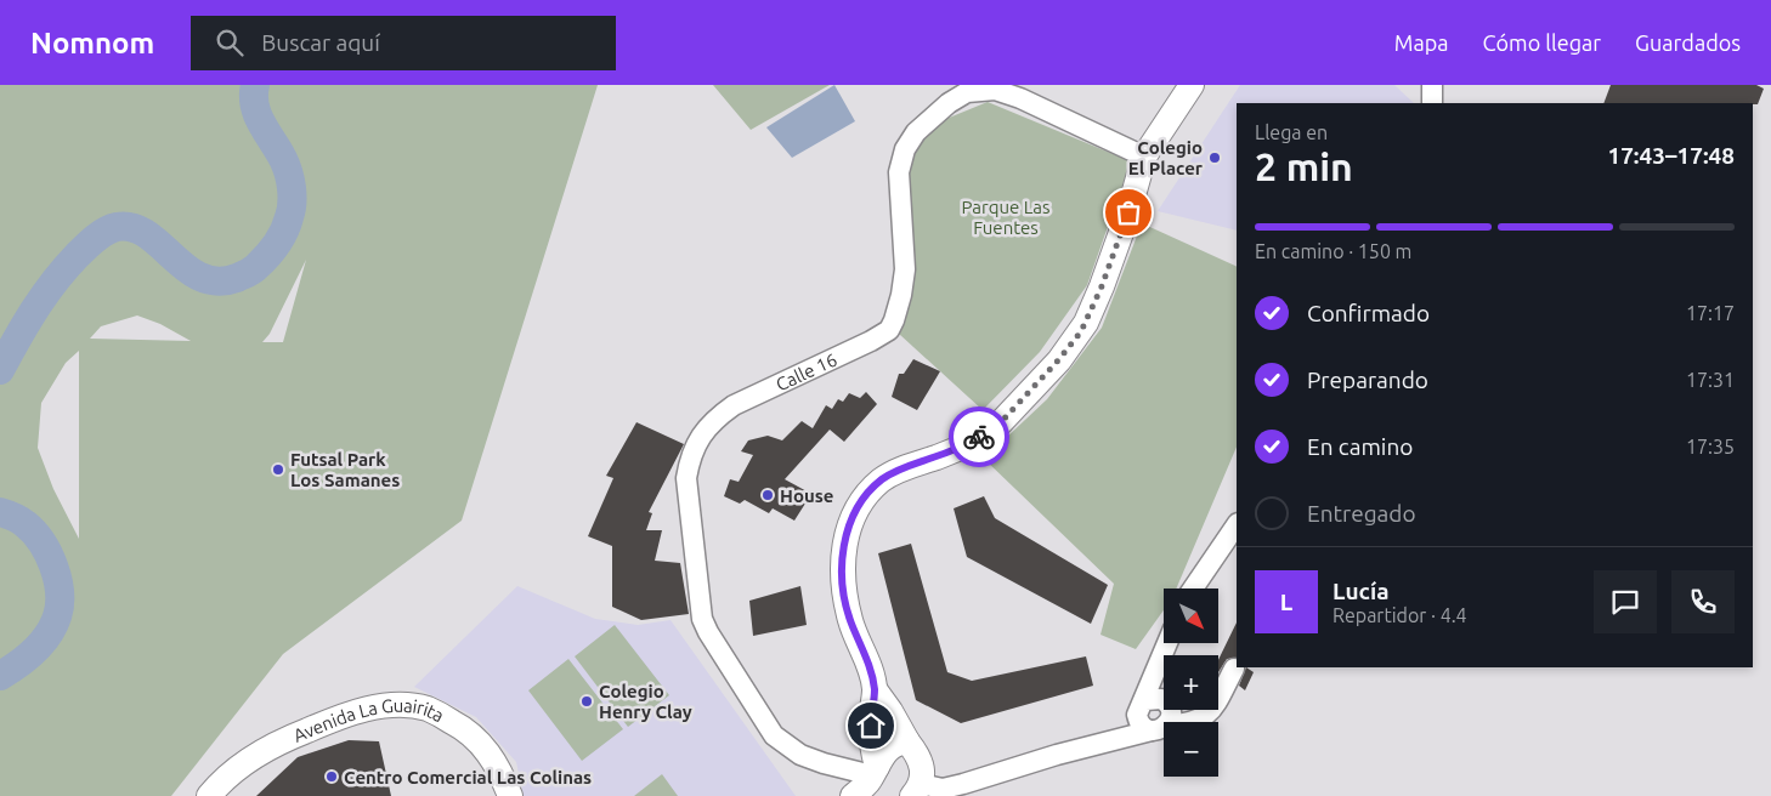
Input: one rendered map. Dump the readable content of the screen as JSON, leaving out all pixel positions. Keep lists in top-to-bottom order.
{
  "streets": {
    "street": ["Calle 16", "Avenida La Guairita"]
  },
  "parks": ["Parque Las Fuentes"],
  "places": [
    "Colegio El Placer",
    "Futsal Park Los Samanes",
    "House",
    "Colegio Henry Clay",
    "Centro Comercial Las Colinas"
  ],
  "north": "bottom right",
  "page": {
    "header": "Nomnom",
    "search": "Buscar aquí",
    "nav": ["Mapa", "Cómo llegar", "Guardados"],
    "heading": ["2 min", "Llega en", "17:43–17:48"],
    "panel": ["Lucía", "Repartidor · 4.4"],
    "bar": "En camino · 150 m",
    "list": [
      ["Confirmado", "17:17"],
      ["Preparando", "17:31"],
      ["En camino", "17:35"],
      "Entregado"
    ],
    "round": "L",
    "map_buttons": ["+", "−"]
  }
}
